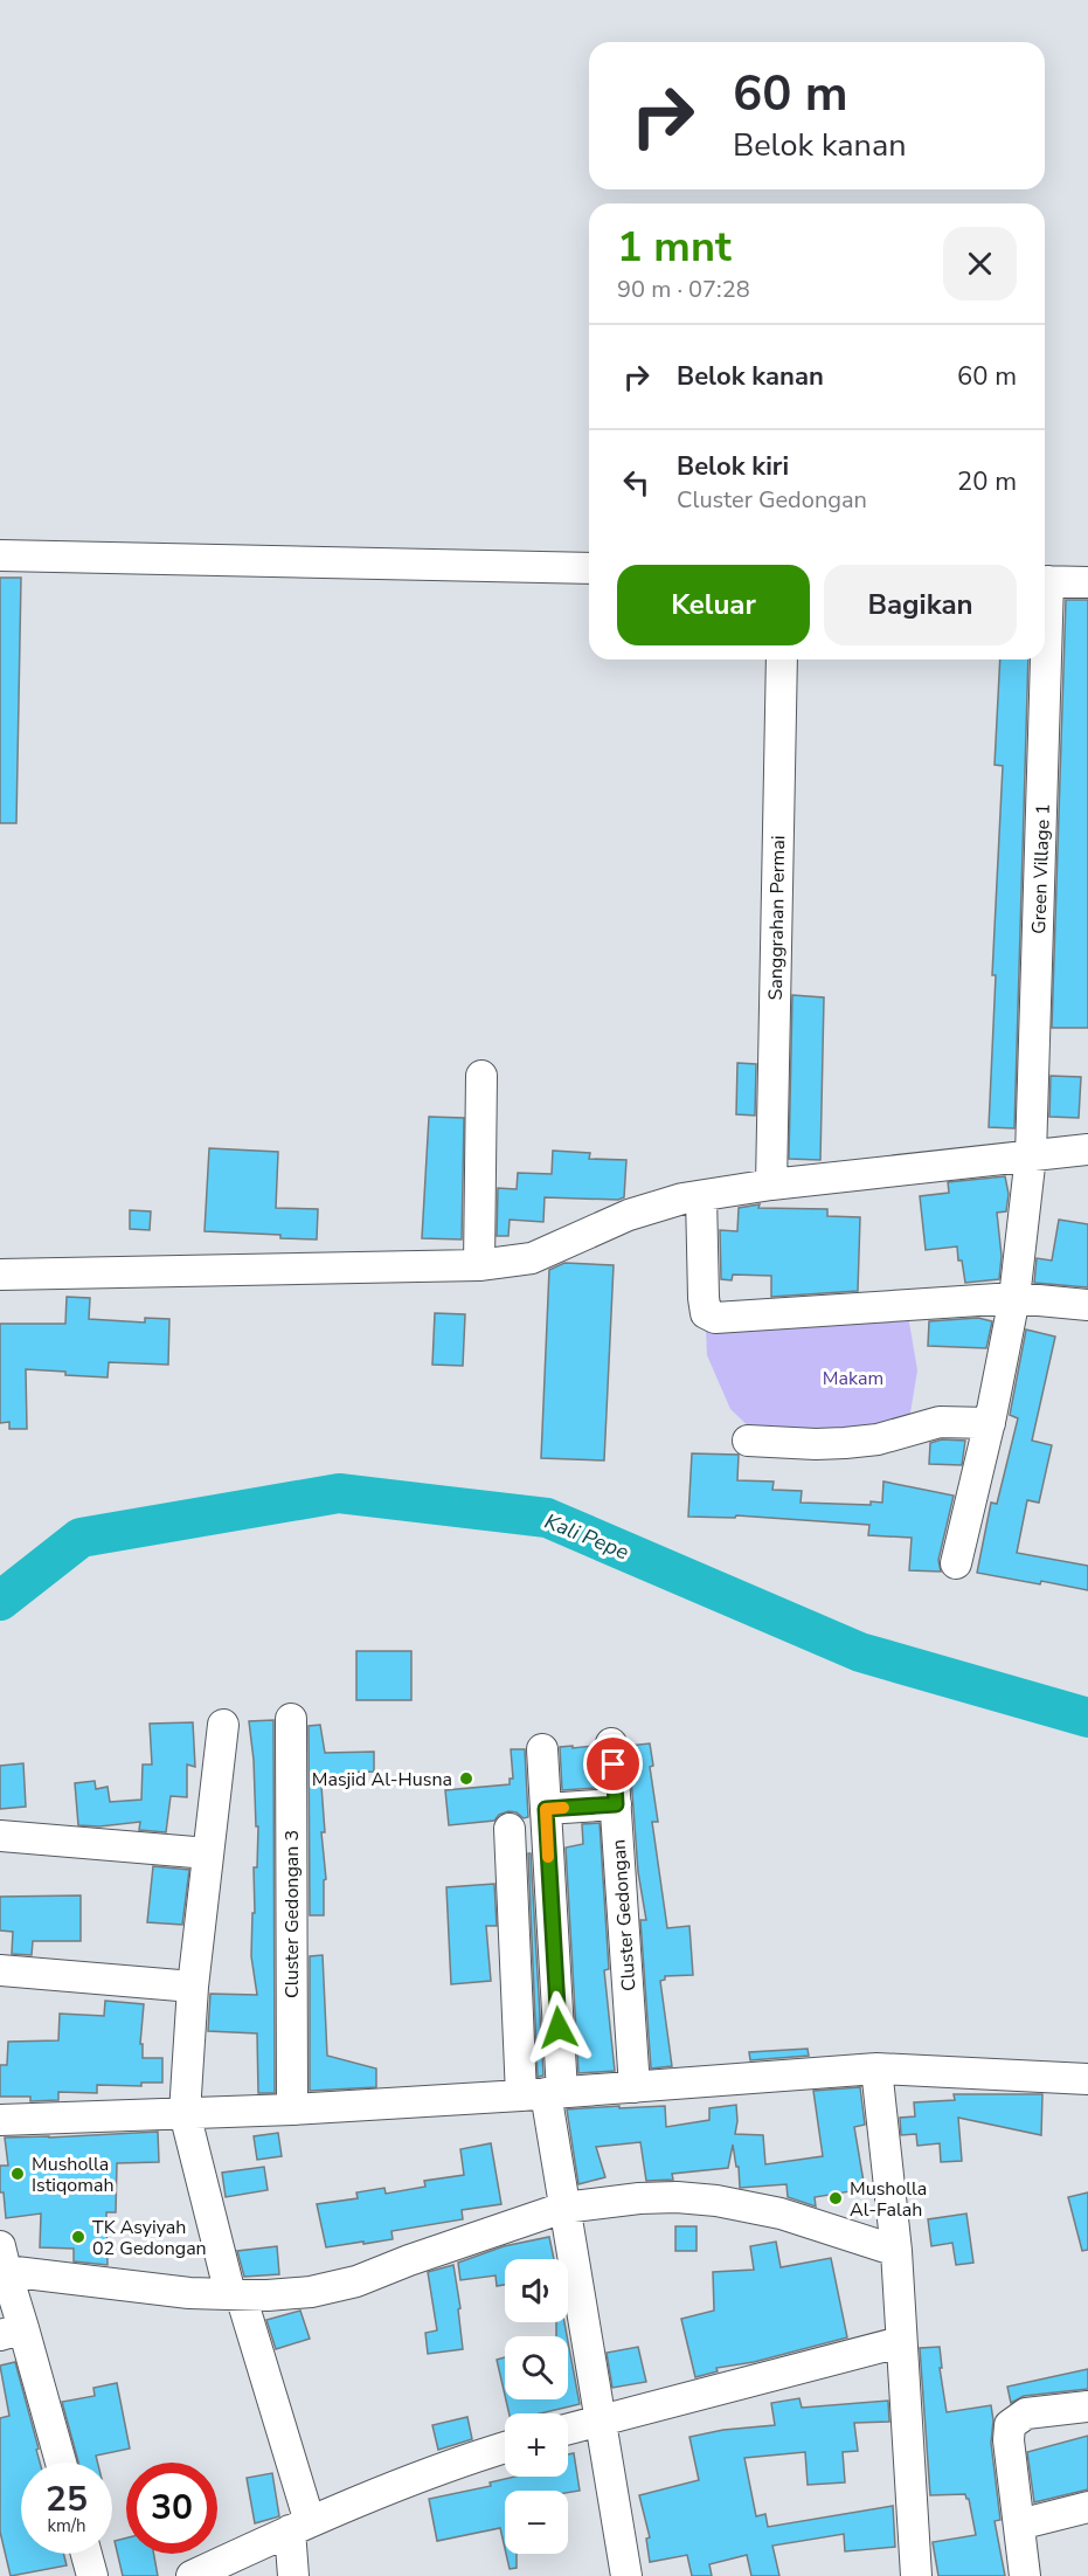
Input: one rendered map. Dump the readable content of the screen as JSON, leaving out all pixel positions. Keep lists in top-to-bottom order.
{
  "streets": {
    "street": [
      "Green Village 1",
      "Sanggrahan Permai",
      "Cluster Gedongan 3",
      "Cluster Gedongan"
    ]
  },
  "water": ["Kali Pepe"],
  "parks": ["Makam"],
  "places": [
    "Masjid Al-Husna",
    "Musholla Istiqomah",
    "Musholla Al-Falah",
    "TK Asyiyah 02 Gedongan"
  ],
  "page": {
    "turn": ["60 m", "Belok kanan"],
    "heading": ["1 mnt", "90 m · 07:28"],
    "list": [
      {
        "name": "Belok kanan",
        "value": "60 m"
      },
      {
        "name": "Belok kiri",
        "note": "Cluster Gedongan",
        "value": "20 m"
      }
    ],
    "buttons": ["Keluar", "Bagikan"],
    "map_buttons": ["+", "−"],
    "speed": "25 km/h",
    "limit": "30"
  }
}
